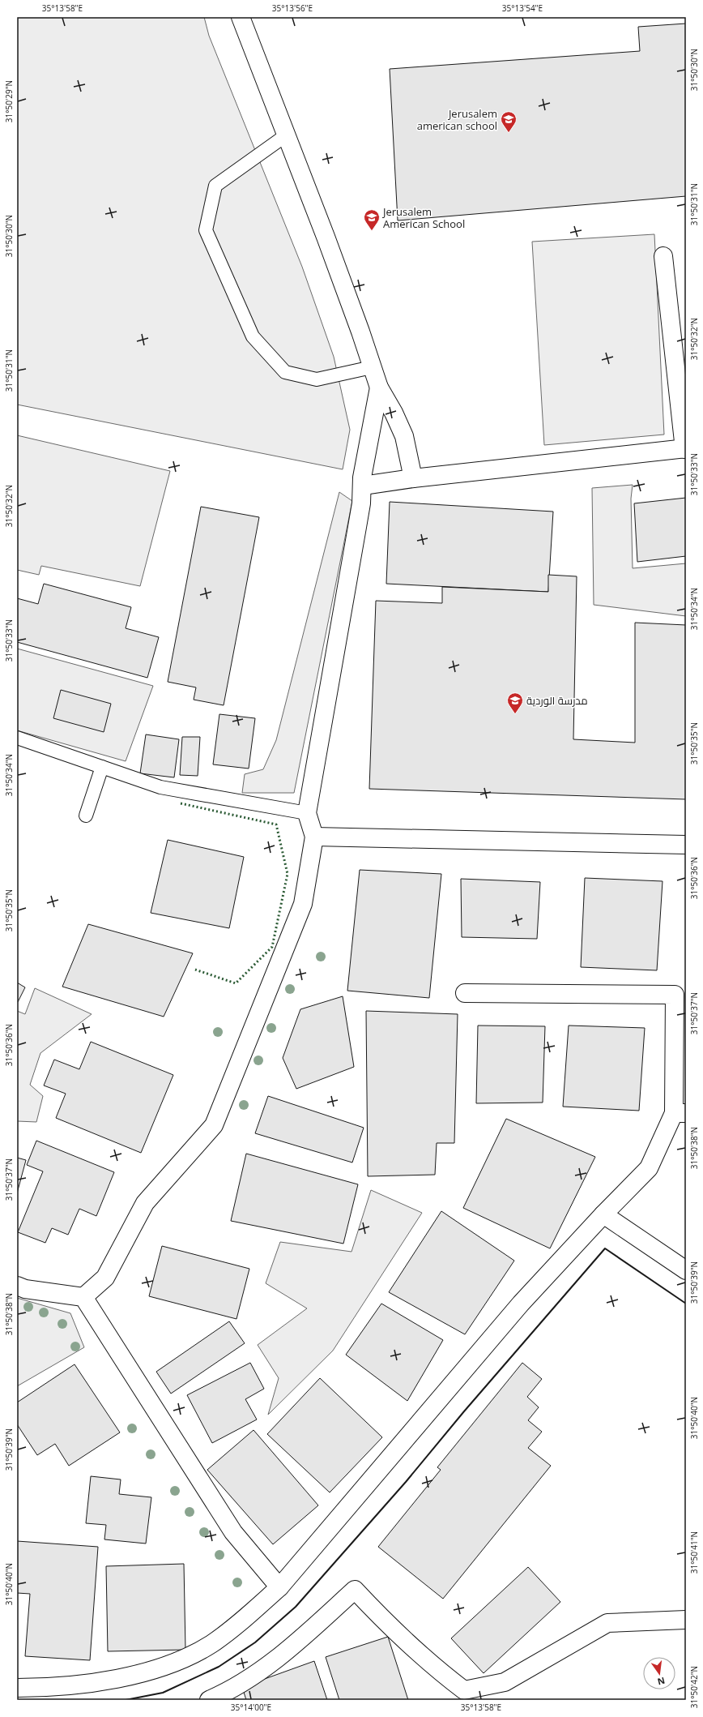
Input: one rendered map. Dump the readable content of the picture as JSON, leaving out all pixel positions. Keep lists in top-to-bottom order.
{
  "places": {
    "school or university": ["Jerusalem american school", "Jerusalem American School", "مدرسة الوردية"]
  },
  "north": "bottom",
  "coordinates": [
    "35°13'58\"E",
    "35°13'56\"E",
    "35°13'54\"E",
    "31°50'30\"N",
    "31°50'29\"N",
    "31°50'31\"N",
    "31°50'32\"N",
    "31°50'33\"N",
    "31°50'34\"N",
    "31°50'35\"N",
    "31°50'36\"N",
    "31°50'37\"N",
    "31°50'38\"N",
    "31°50'39\"N",
    "31°50'40\"N",
    "31°50'41\"N",
    "31°50'42\"N",
    "35°14'00\"E"
  ]
}
